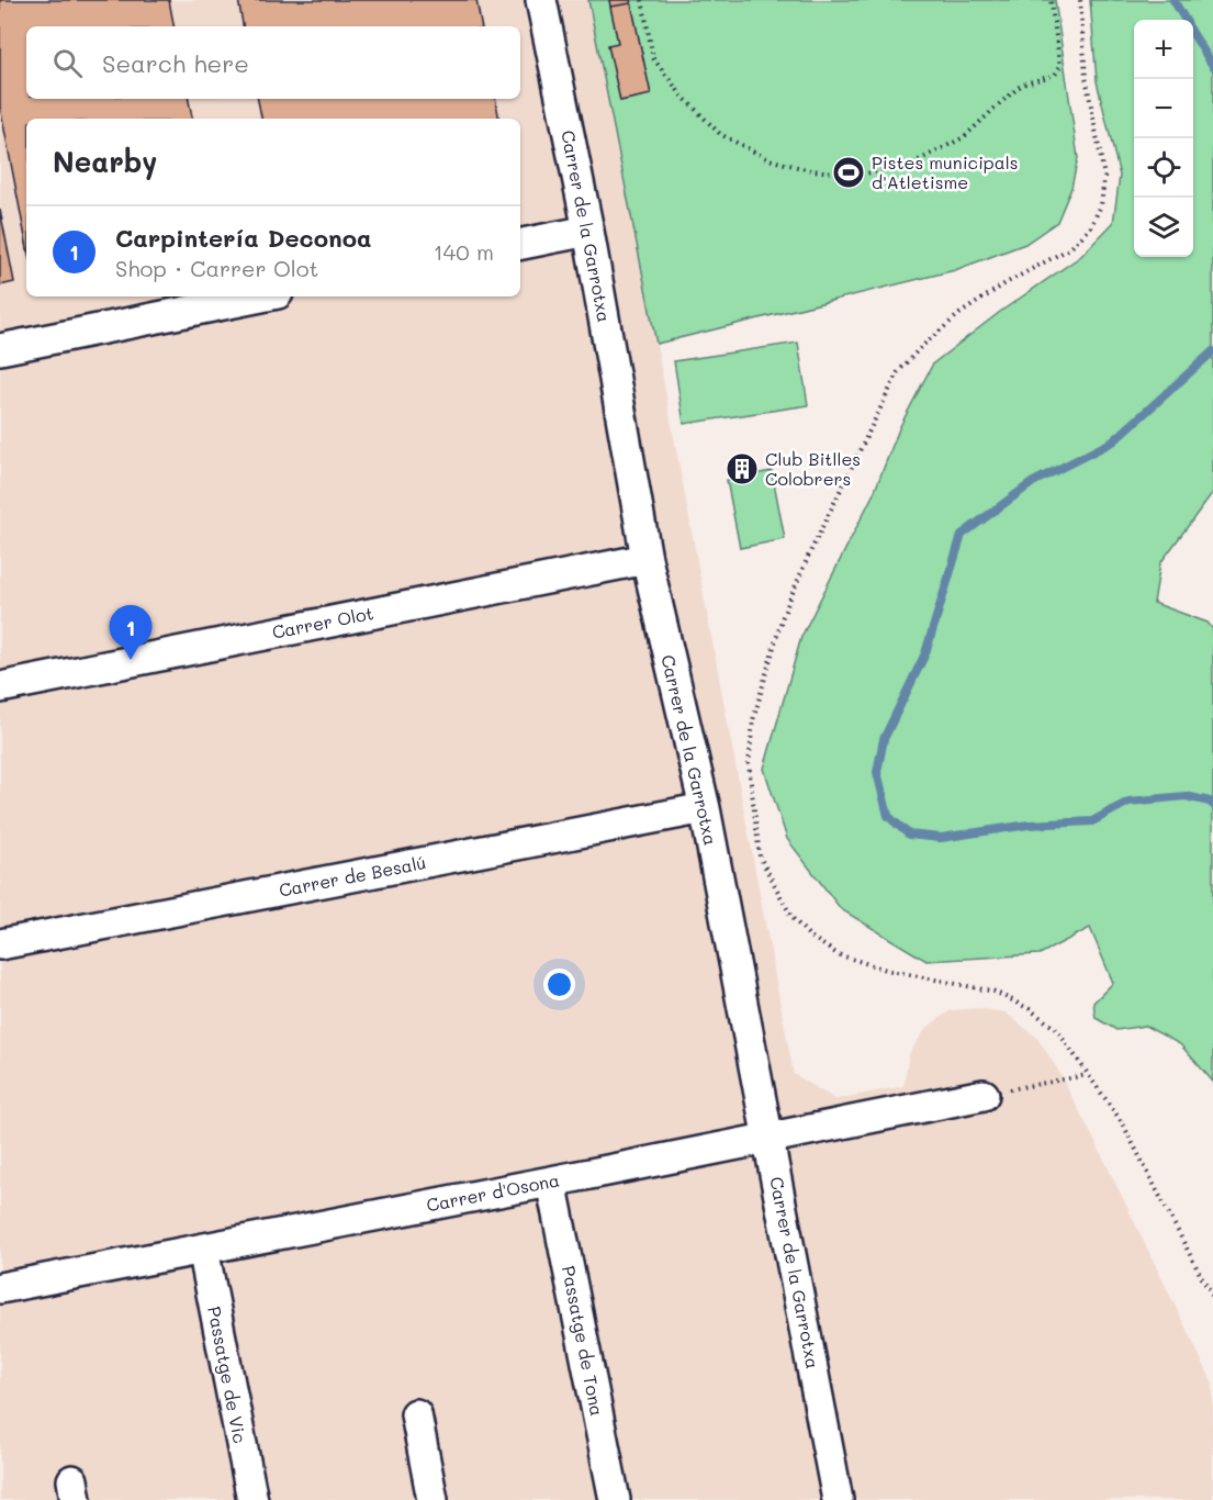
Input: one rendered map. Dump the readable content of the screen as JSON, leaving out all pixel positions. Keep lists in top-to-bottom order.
{
  "streets": {
    "street": [
      "Carrer de la Garrotxa",
      "Carrer Olot",
      "Carrer de Besalú",
      "Carrer d'Osona",
      "Passatge de Tona",
      "Passatge de Vic"
    ]
  },
  "crossings": [
    ["Carrer de la Garrotxa", "Carrer Olot"],
    ["Carrer de la Garrotxa", "Carrer de Besalú"],
    ["Carrer de la Garrotxa", "Carrer d'Osona"],
    ["Carrer d'Osona", "Passatge de Tona"],
    ["Carrer d'Osona", "Passatge de Vic"]
  ],
  "places": {
    "sports": ["Pistes municipals d'Atletisme"],
    "building": ["Club Bitlles Colobrers"]
  },
  "page": {
    "map_buttons": ["+", "−"],
    "search": "Search here",
    "heading": "Nearby",
    "list": [
      {
        "mark": "1",
        "name": "Carpintería Deconoa",
        "note": "Shop · Carrer Olot",
        "value": "140 m"
      }
    ],
    "pins": "1"
  }
}
